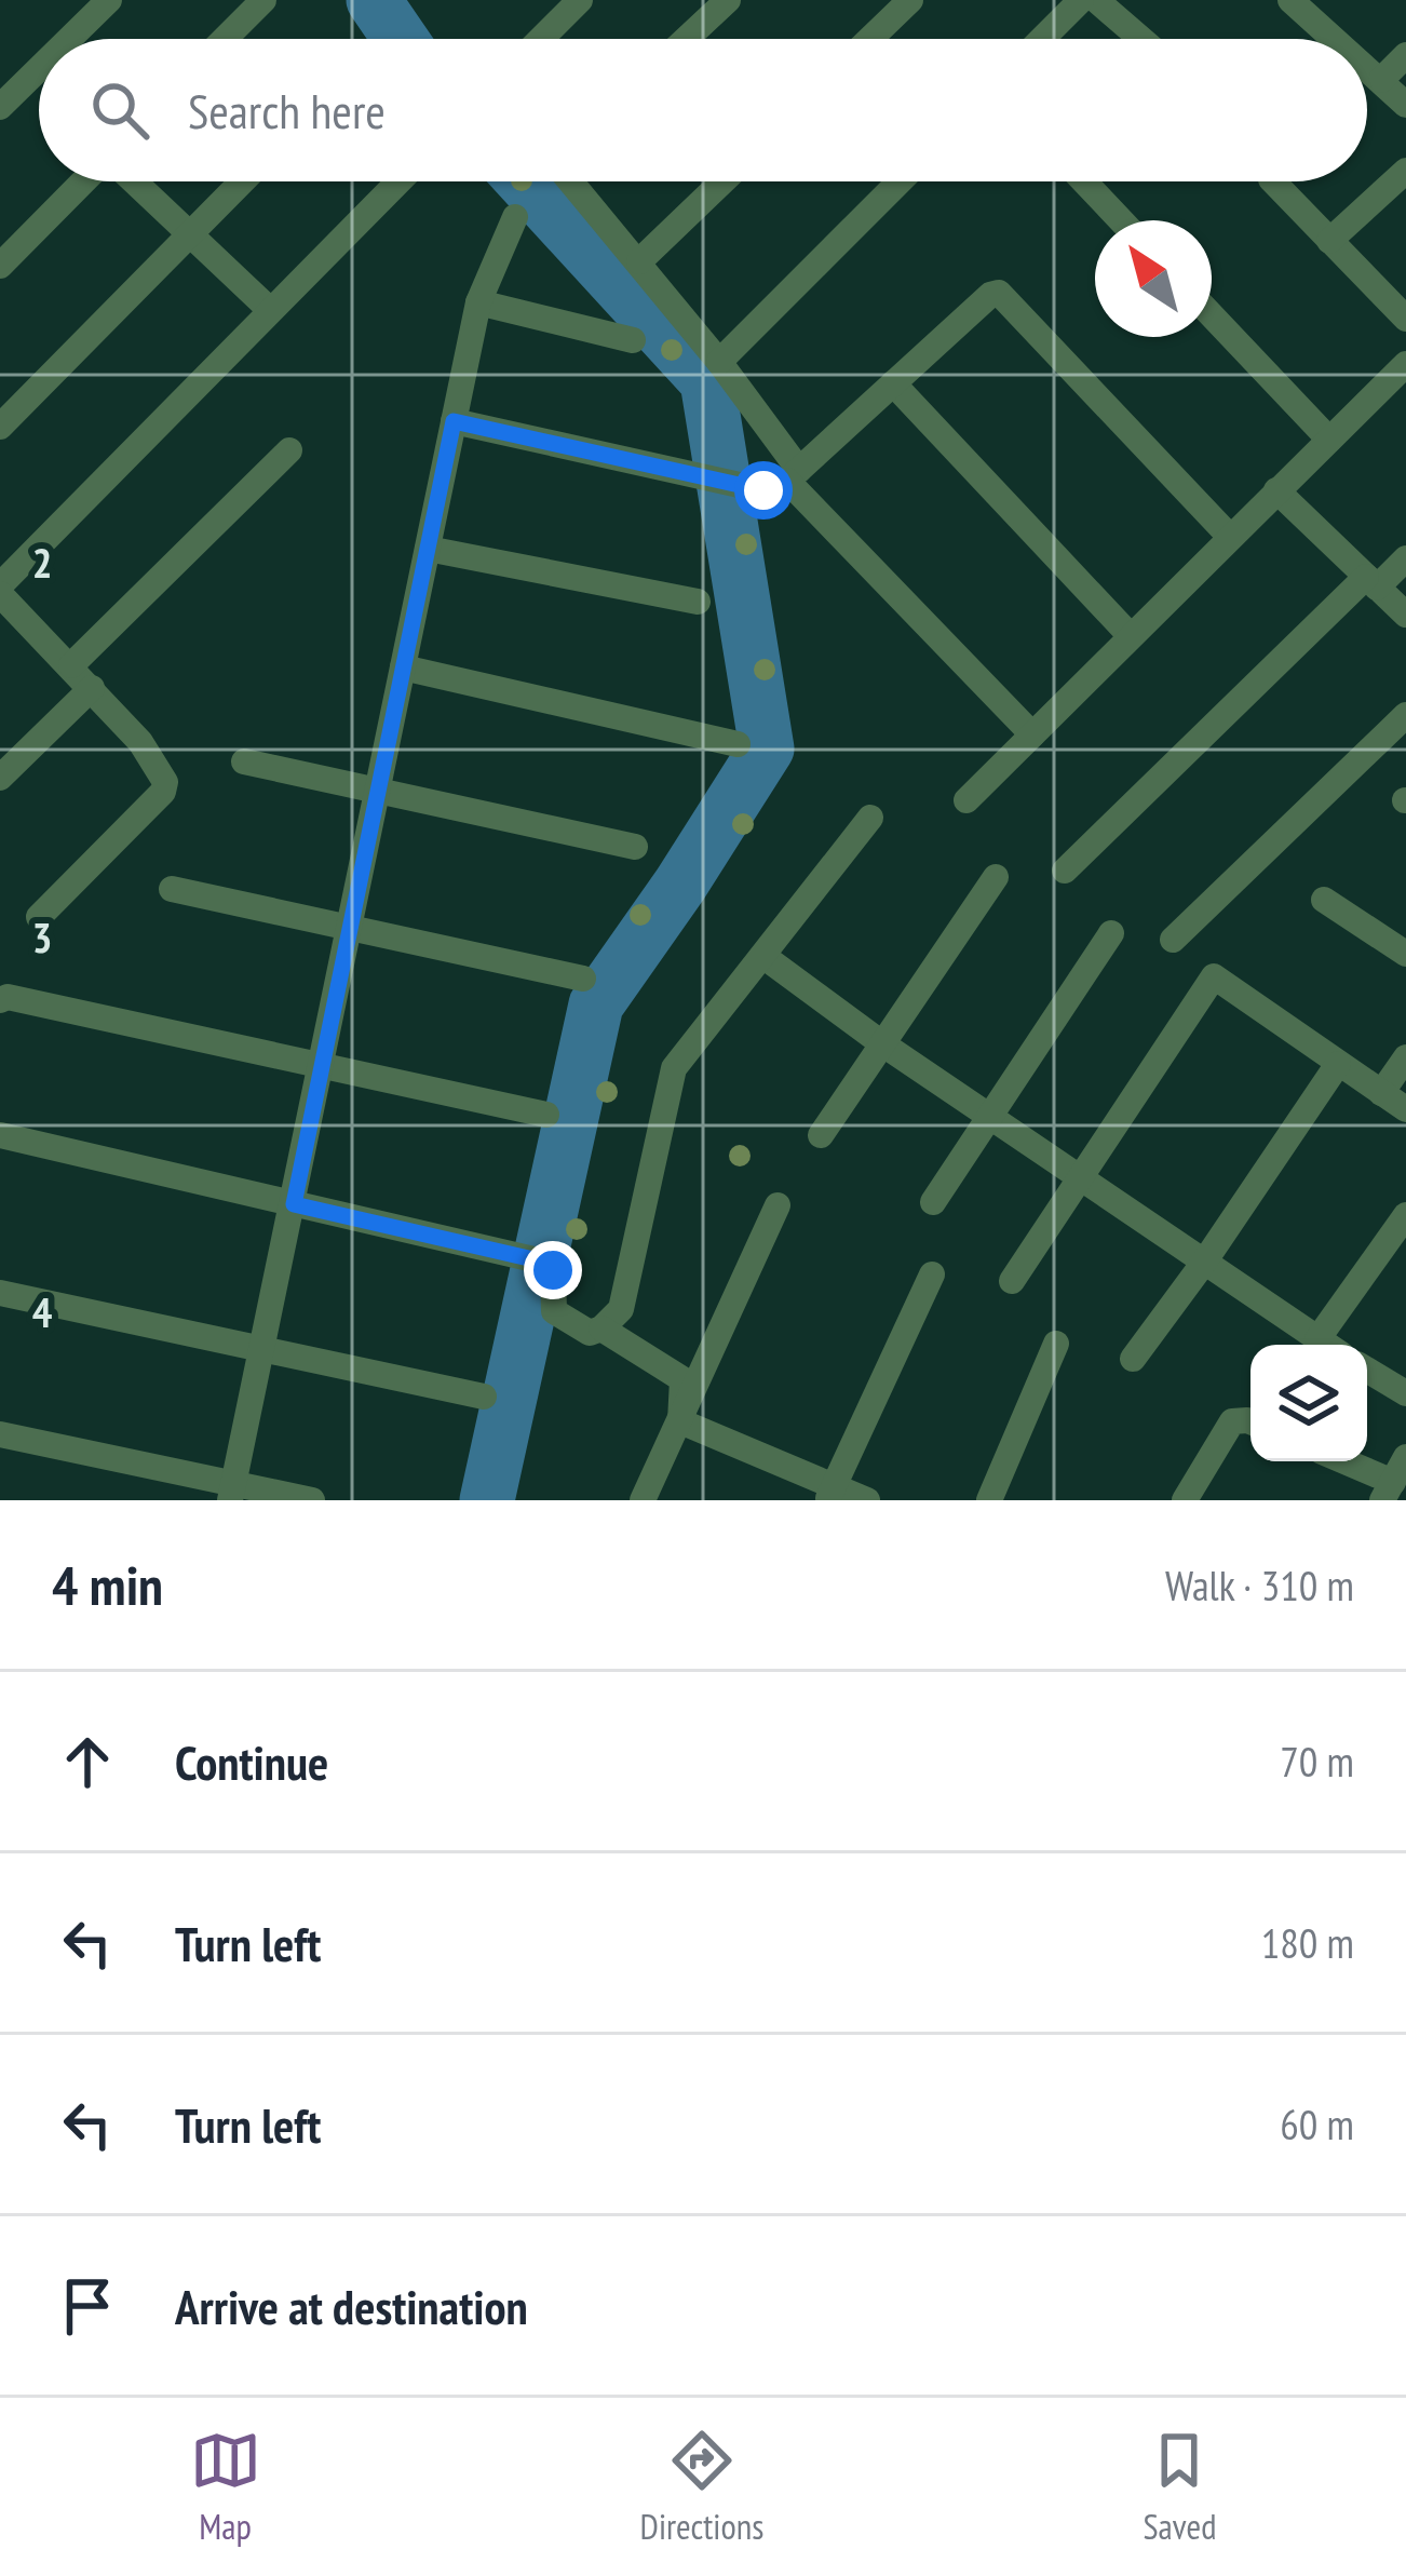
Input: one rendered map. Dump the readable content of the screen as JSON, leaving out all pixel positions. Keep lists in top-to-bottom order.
{
  "north": "top left",
  "page": {
    "search": "Search here",
    "heading": ["4 min", "Walk · 310 m"],
    "list": [
      ["Continue", "70 m"],
      ["Turn left", "180 m"],
      ["Turn left", "60 m"],
      "Arrive at destination"
    ],
    "nav": ["Map", "Directions", "Saved"]
  },
  "grid": {
    "rows": ["2", "3", "4"]
  }
}
